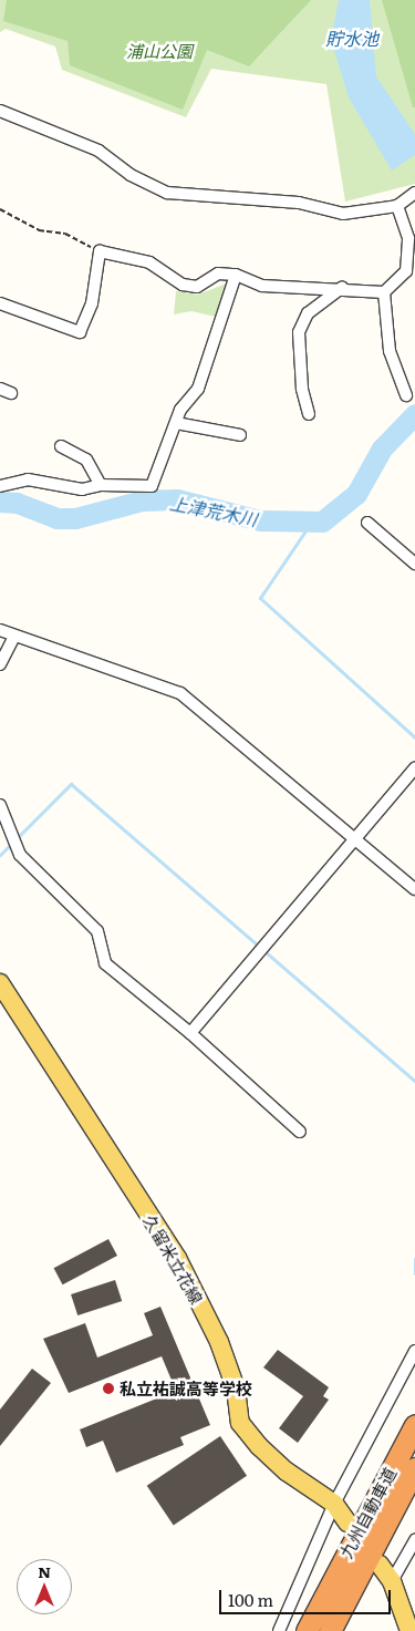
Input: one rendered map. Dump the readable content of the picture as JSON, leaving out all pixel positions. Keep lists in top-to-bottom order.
{
  "streets": {
    "highway": ["九州自動車道"],
    "main road": ["久留米立花線"]
  },
  "water": ["貯水池", "上津荒木川"],
  "parks": ["浦山公園"],
  "places": ["私立祐誠高等学校"],
  "scale_bar": "100 m",
  "north": "top"
}
